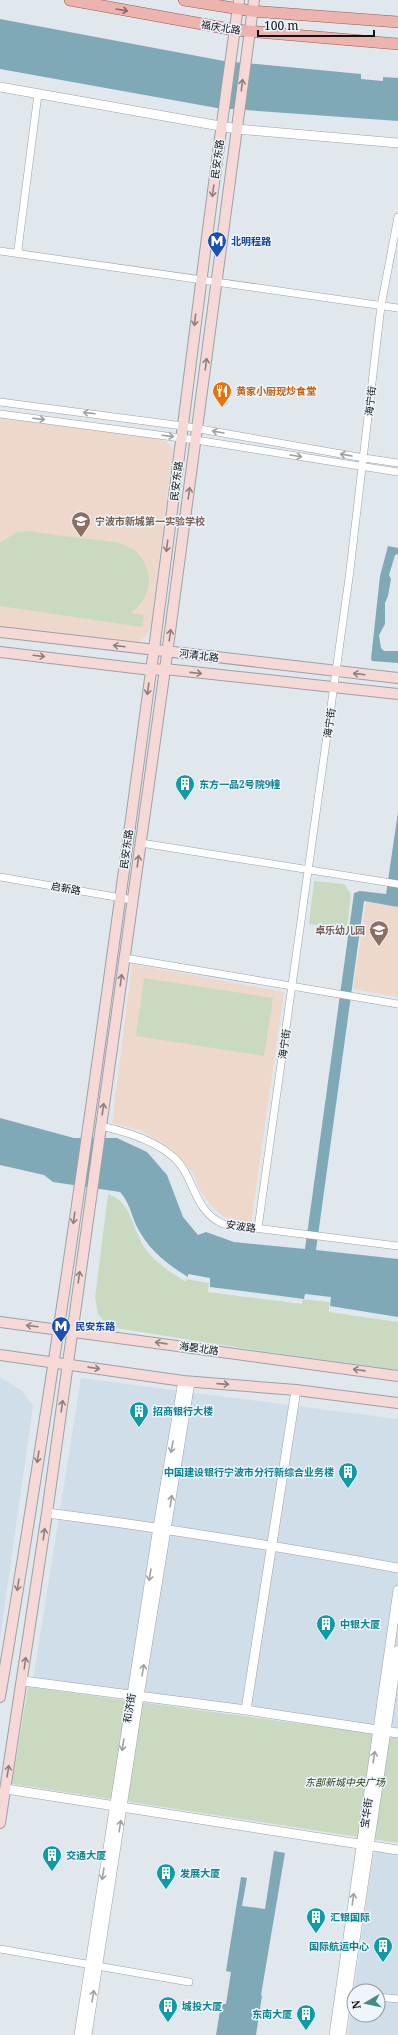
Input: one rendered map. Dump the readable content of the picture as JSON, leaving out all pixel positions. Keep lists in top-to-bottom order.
{
  "streets": {
    "main road": [
      "福庆北路",
      "民安东路",
      "河清北路",
      "海晏北路"
    ],
    "street": [
      "海宁街",
      "启新路",
      "安波路",
      "和济街",
      "宝华街"
    ]
  },
  "crossings": [
    ["福庆北路", "民安东路"],
    ["民安东路", "河清北路"],
    ["民安东路", "启新路"],
    ["民安东路", "安波路"],
    ["民安东路", "海晏北路"],
    ["海宁街", "河清北路"],
    ["海宁街", "安波路"]
  ],
  "parks": ["东部新城中央广场"],
  "places": {
    "metro station": ["北明程路", "民安东路"],
    "restaurant": ["黄家小厨现炒食堂"],
    "school or university": ["宁波市新城第一实验学校", "卓乐幼儿园"],
    "building": [
      "东方一品2号院9幢",
      "招商银行大楼",
      "中国建设银行宁波市分行新综合业务楼",
      "中银大厦",
      "交通大厦",
      "发展大厦",
      "汇银国际",
      "国际航运中心",
      "城投大厦",
      "东南大厦"
    ]
  },
  "scale_bar": "100 m",
  "north": "left"
}
